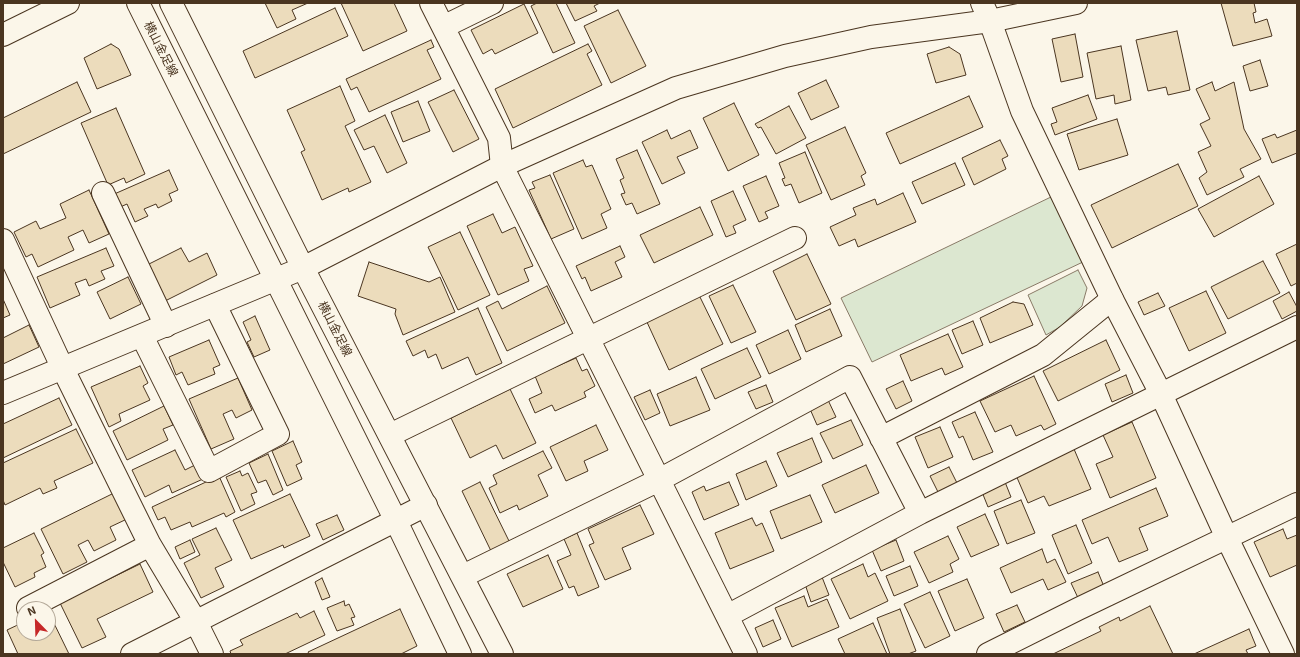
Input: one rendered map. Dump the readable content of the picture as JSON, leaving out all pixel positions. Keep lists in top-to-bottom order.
{
  "streets": {
    "street": ["横山金足線"]
  },
  "north": "top left"
}
